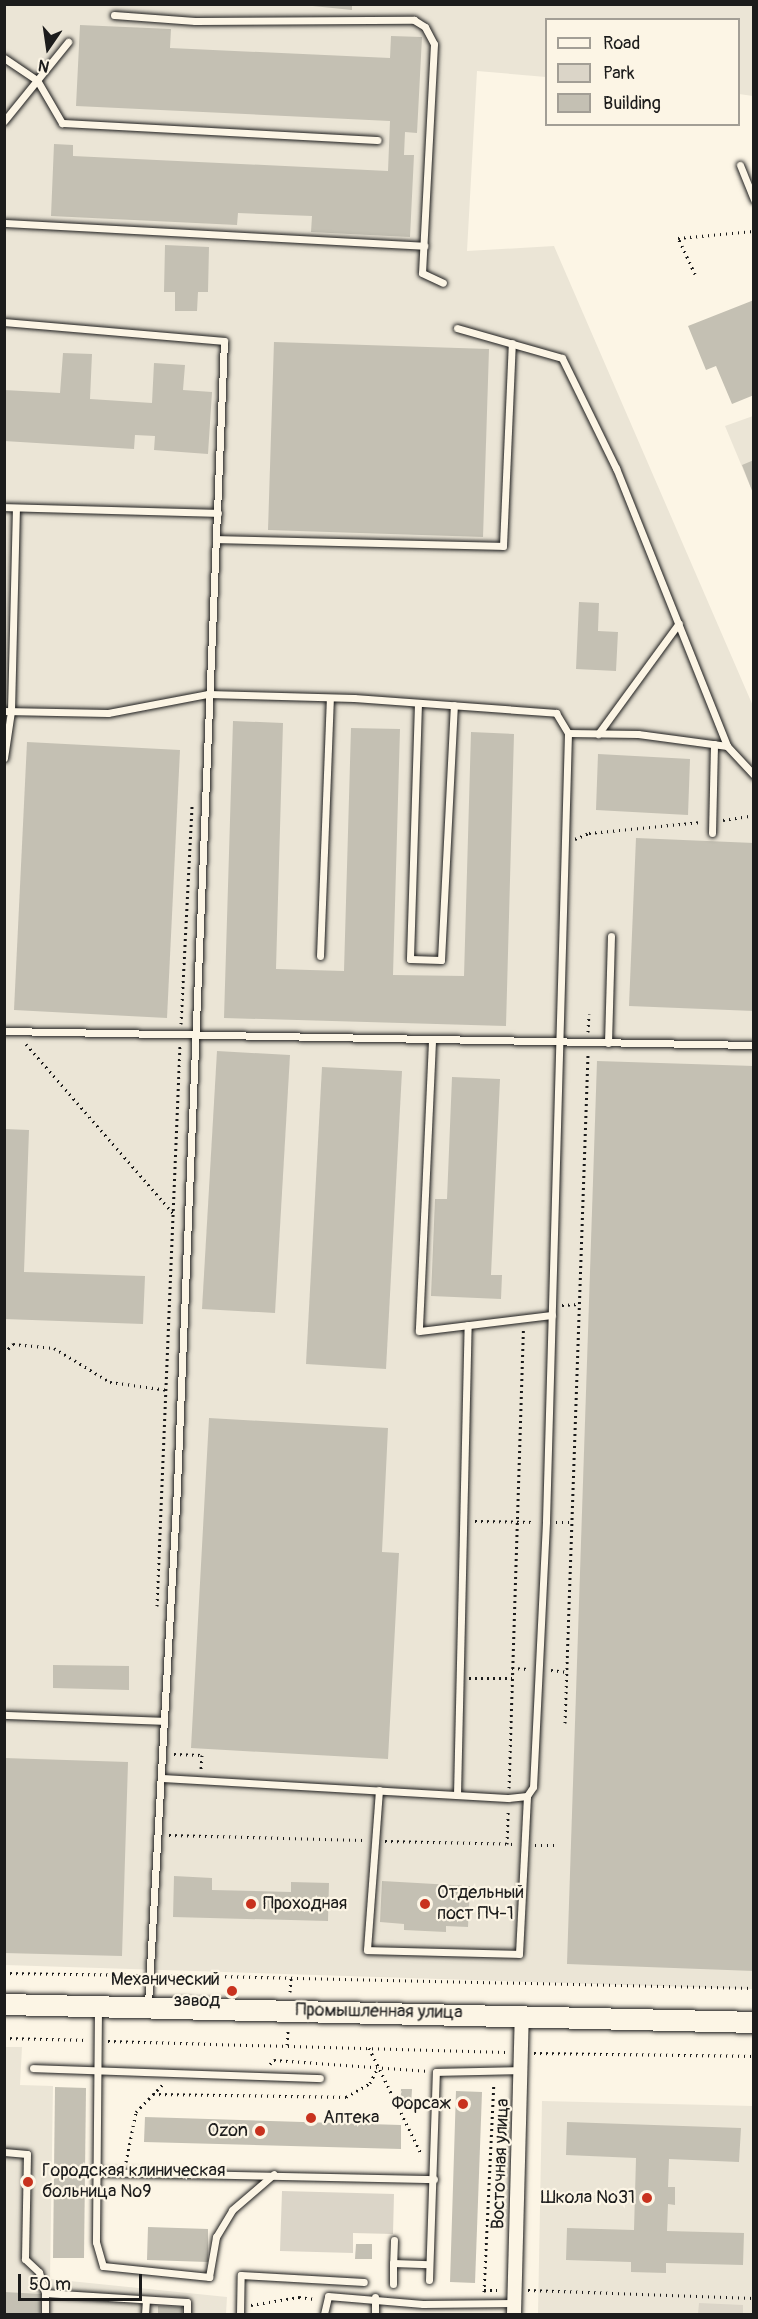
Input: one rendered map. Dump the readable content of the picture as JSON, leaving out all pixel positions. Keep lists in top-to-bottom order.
{
  "streets": {
    "main road": ["Промышленная улица"],
    "street": ["Восточная улица"]
  },
  "crossings": [
    ["Промышленная улица", "Восточная улица"]
  ],
  "places": [
    "Проходная",
    "Отдельный пост ПЧ-1",
    "Механический завод",
    "Форсаж",
    "Аптека",
    "Ozon",
    "Городская клиническая больница №9",
    "Школа №31"
  ],
  "legend": ["Road", "Park", "Building"],
  "scale_bar": "50 m",
  "north": "bottom"
}
